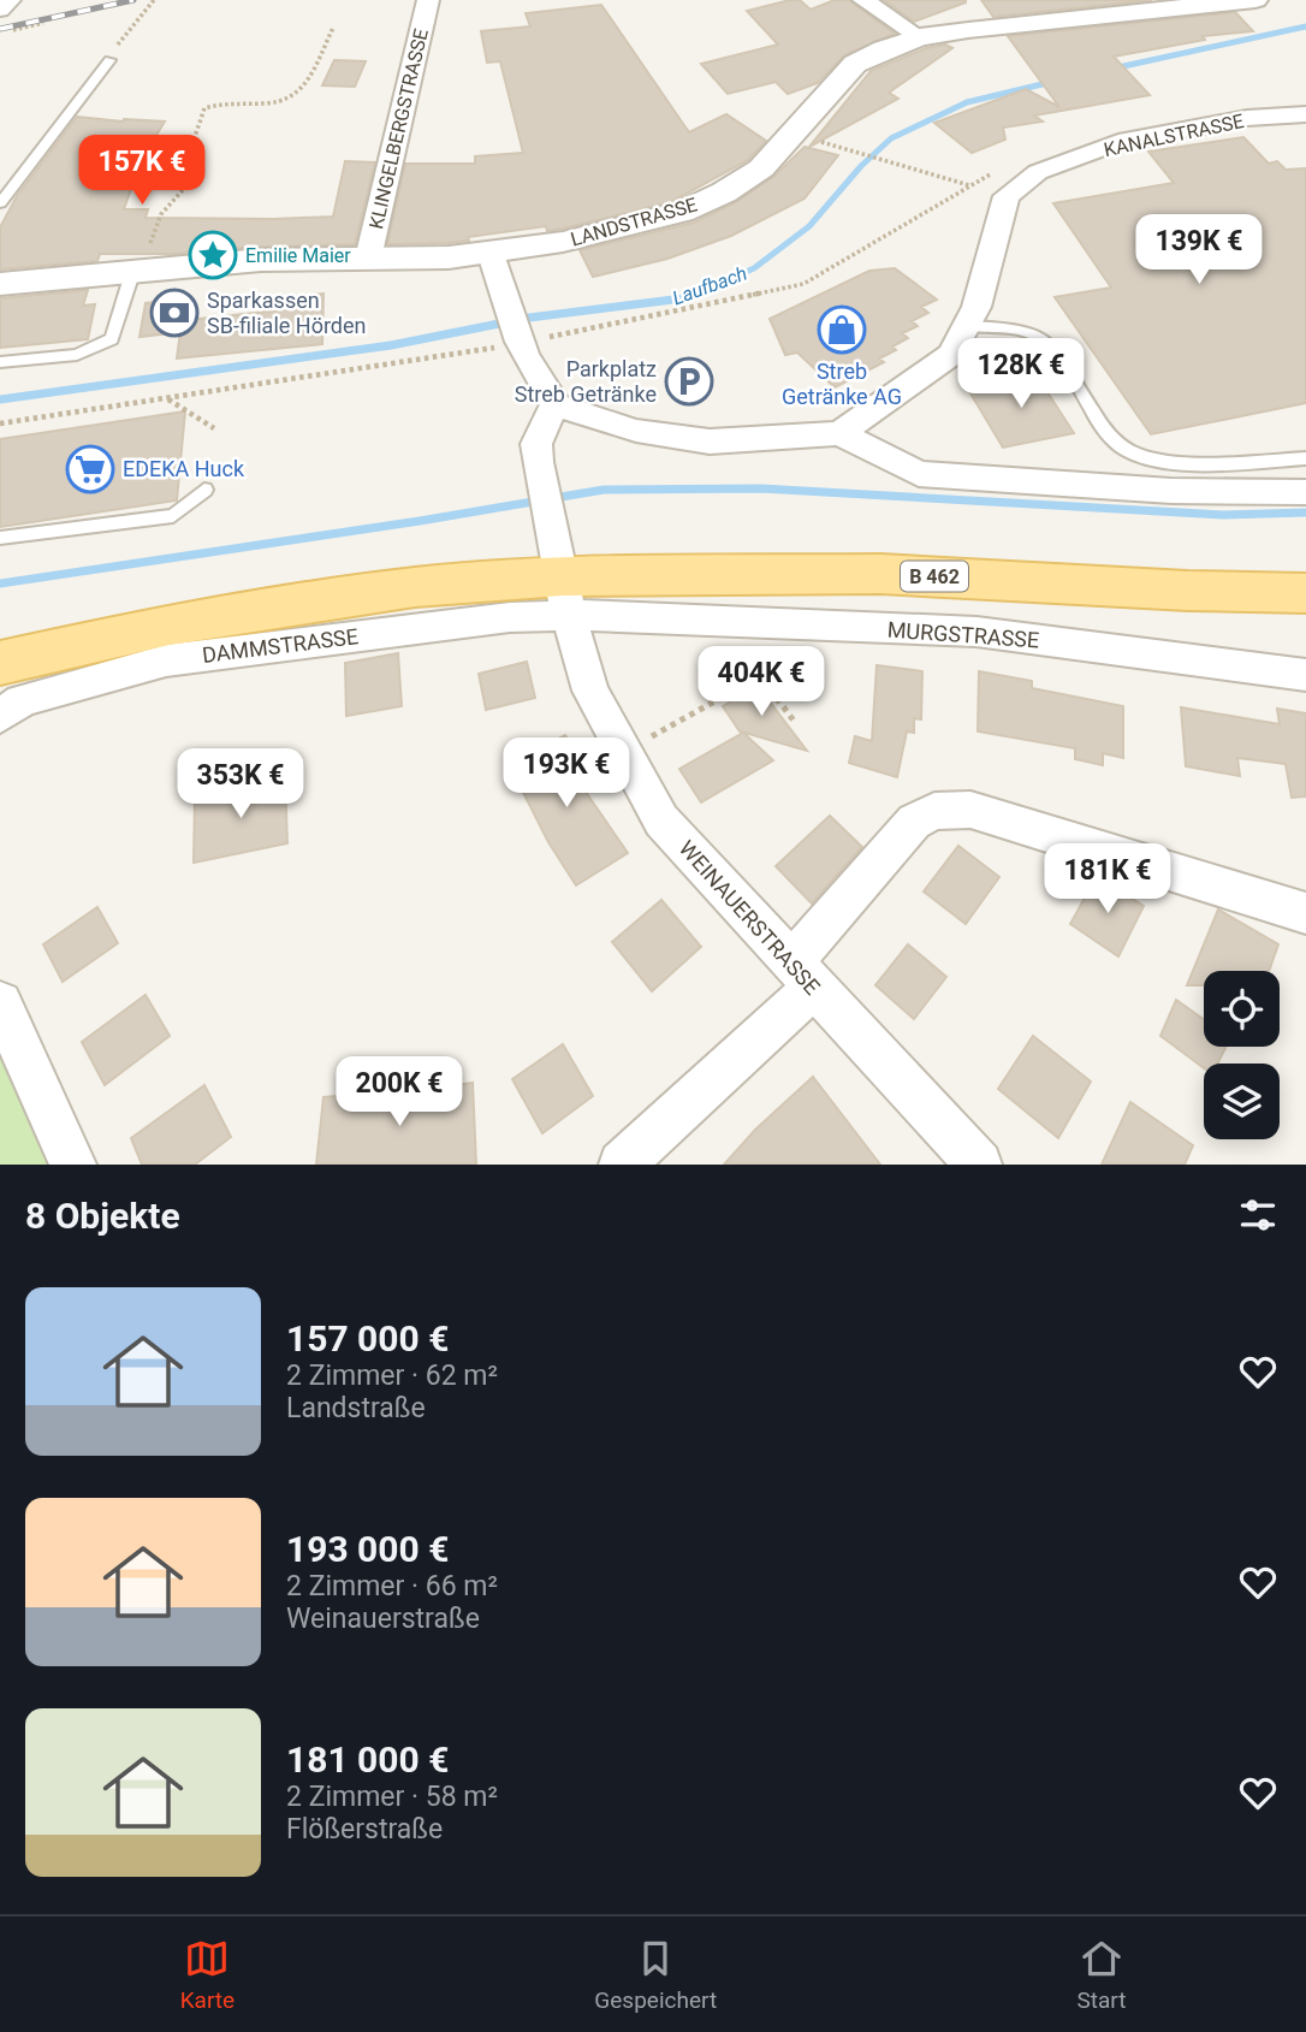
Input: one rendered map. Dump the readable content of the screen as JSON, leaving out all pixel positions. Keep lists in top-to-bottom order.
{
  "streets": {
    "main road": ["B 462"],
    "street": [
      "KLINGELBERGSTRASSE",
      "KANALSTRASSE",
      "LANDSTRASSE",
      "MURGSTRASSE",
      "DAMMSTRASSE",
      "WEINAUERSTRASSE"
    ]
  },
  "crossings": [
    ["KLINGELBERGSTRASSE", "LANDSTRASSE"],
    ["B 462", "MURGSTRASSE"],
    ["B 462", "DAMMSTRASSE"],
    ["B 462", "WEINAUERSTRASSE"],
    ["MURGSTRASSE", "DAMMSTRASSE"],
    ["MURGSTRASSE", "WEINAUERSTRASSE"],
    ["DAMMSTRASSE", "WEINAUERSTRASSE"]
  ],
  "water": ["Laufbach"],
  "places": {
    "place": ["Emilie Maier"],
    "bank": ["Sparkassen SB-filiale Hörden"],
    "shop": ["Streb Getränke AG"],
    "parking": ["Parkplatz Streb Getränke"],
    "supermarket": ["EDEKA Huck"]
  },
  "page": {
    "price": [
      "157K €",
      "139K €",
      "128K €",
      "404K €",
      "193K €",
      "353K €",
      "181K €",
      "200K €"
    ],
    "heading": "8 Objekte",
    "list": [
      {
        "name": "157 000 €",
        "note": "2 Zimmer · 62 m² · Landstraße"
      },
      {
        "name": "193 000 €",
        "note": "2 Zimmer · 66 m² · Weinauerstraße"
      },
      {
        "name": "181 000 €",
        "note": "2 Zimmer · 58 m² · Flößerstraße"
      }
    ],
    "tabs": ["Karte", "Gespeichert", "Start"]
  }
}
